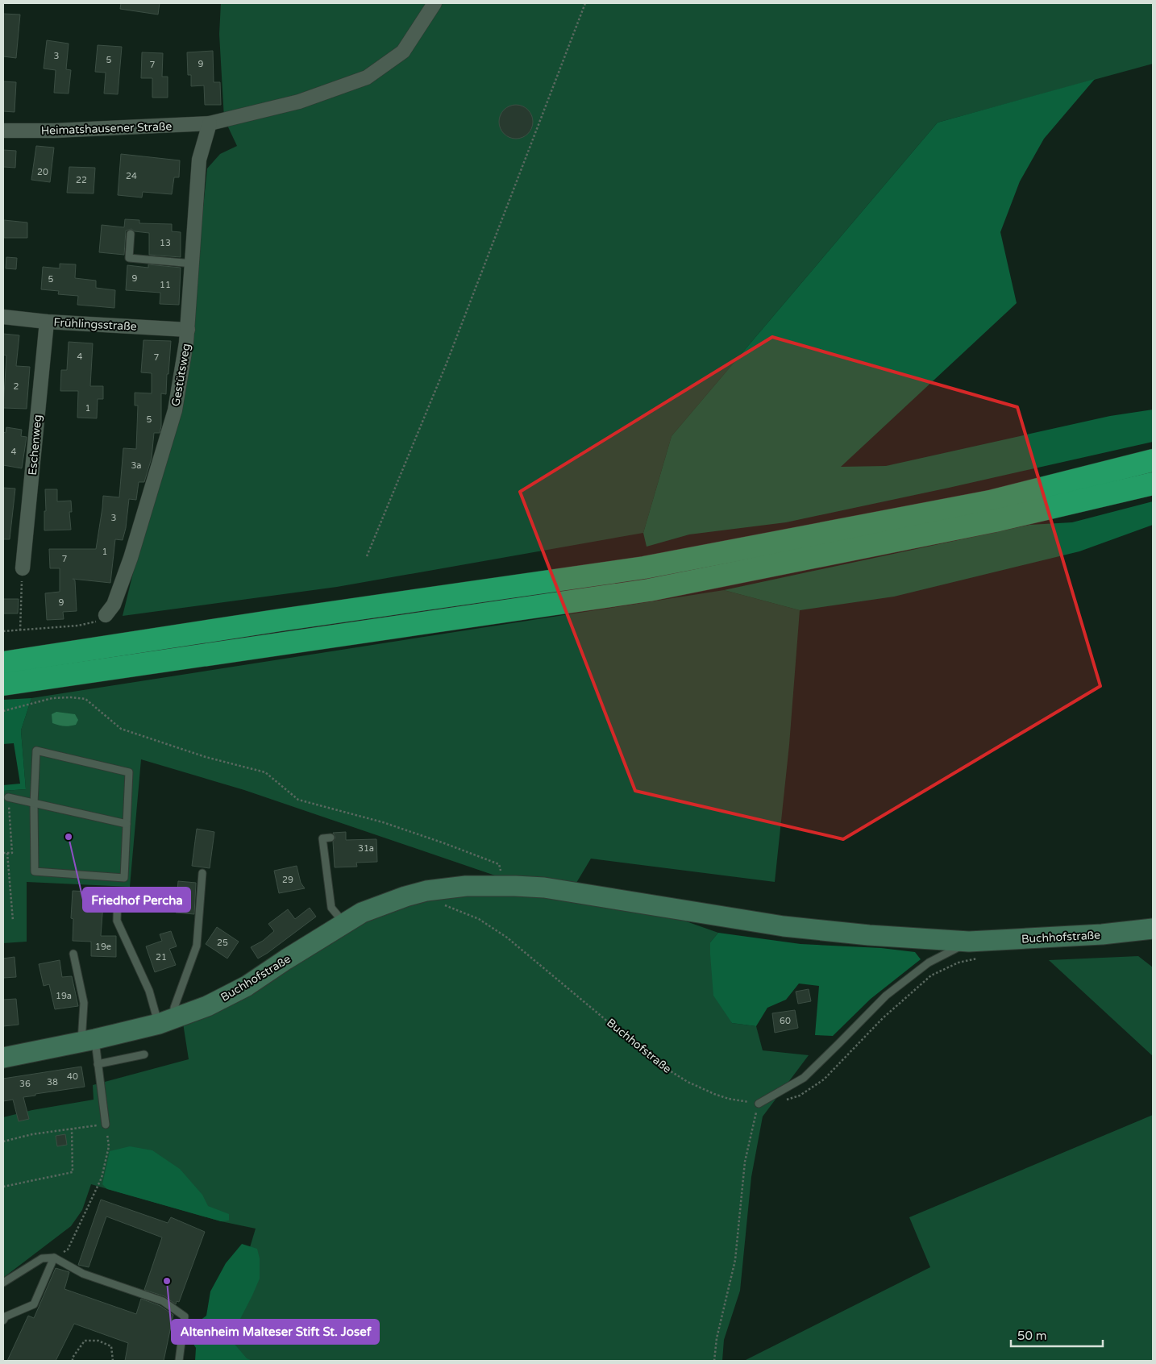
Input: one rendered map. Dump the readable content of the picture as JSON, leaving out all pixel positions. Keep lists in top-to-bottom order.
{
  "streets": {
    "main road": ["Buchhofstraße"],
    "street": [
      "Heimatshausener Straße",
      "Frühlingsstraße",
      "Gestütsweg",
      "Eschenweg"
    ]
  },
  "crossings": [
    ["Heimatshausener Straße", "Gestütsweg"],
    ["Frühlingsstraße", "Gestütsweg"],
    ["Frühlingsstraße", "Eschenweg"]
  ],
  "places": ["Friedhof Percha", "Altenheim Malteser Stift St. Josef"],
  "house_numbers": [
    "3",
    "5",
    "9",
    "7",
    "20",
    "24",
    "22",
    "13",
    "9",
    "5",
    "11",
    "4",
    "7",
    "2",
    "1",
    "5",
    "4",
    "3a",
    "3",
    "1",
    "7",
    "9",
    "31a",
    "29",
    "25",
    "19e",
    "21",
    "19a",
    "60",
    "40",
    "38",
    "36"
  ],
  "scale_bar": "50 m"
}
